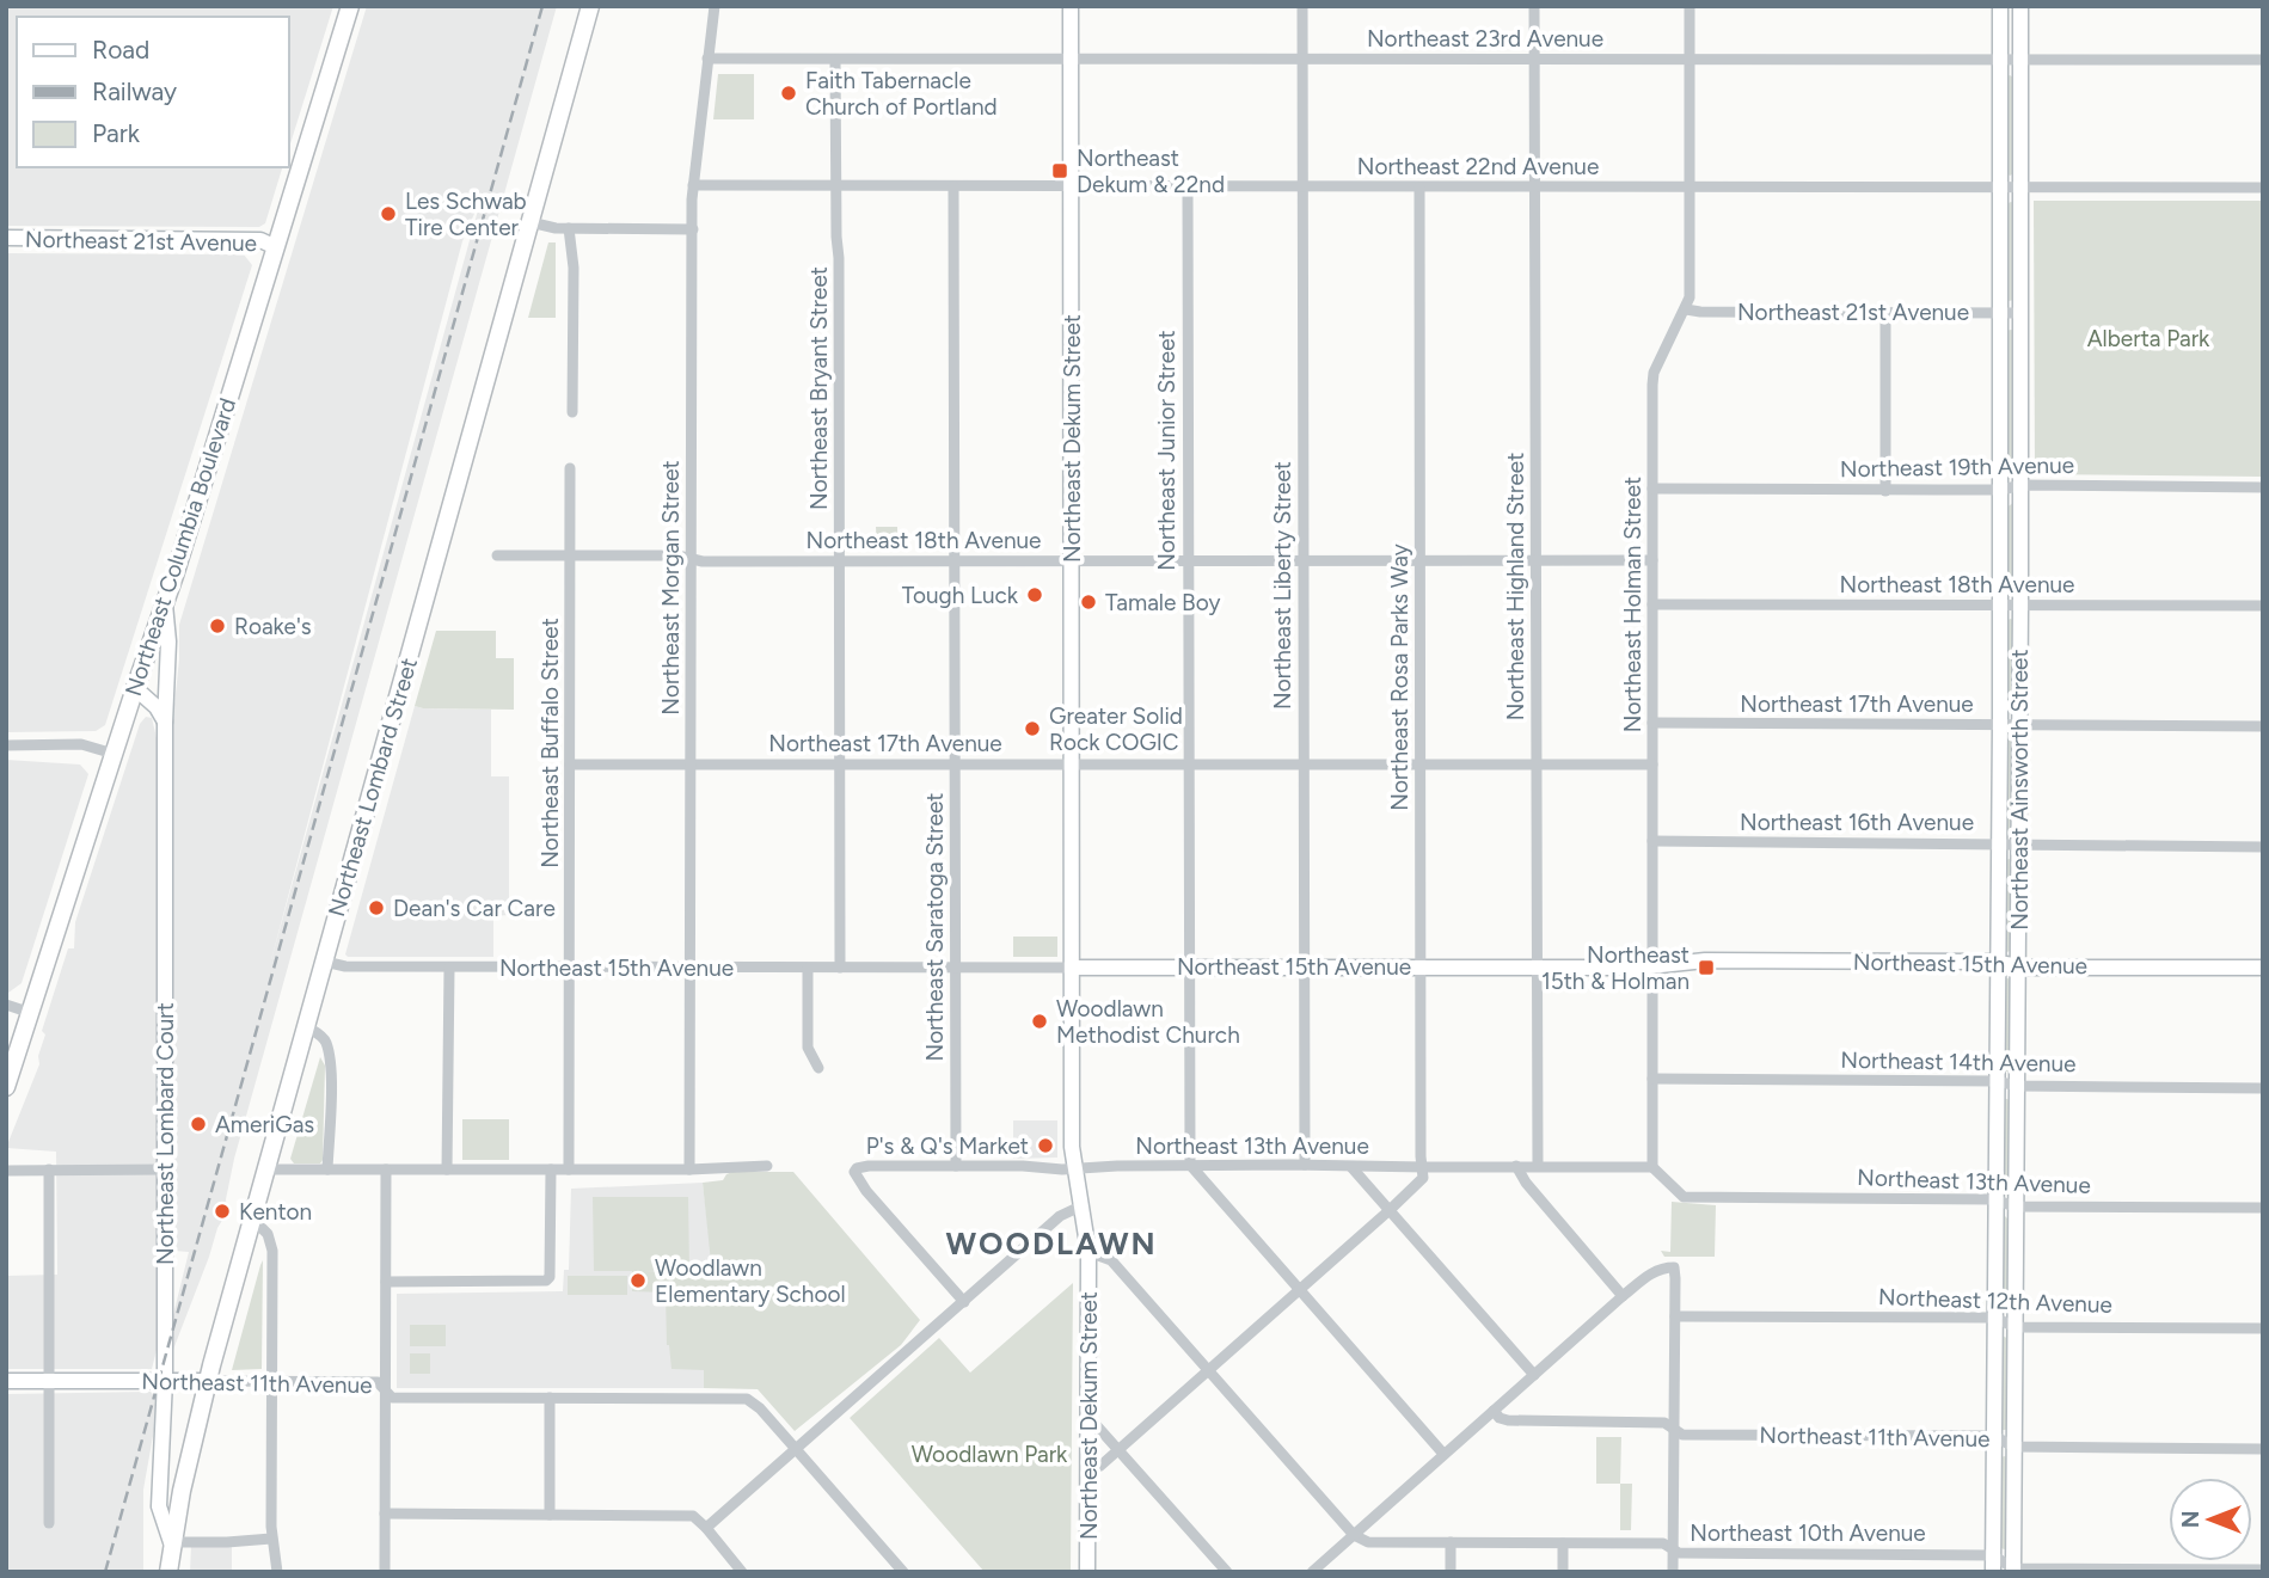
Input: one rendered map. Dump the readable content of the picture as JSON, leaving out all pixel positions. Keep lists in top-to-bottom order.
{
  "streets": {
    "main road": ["Northeast Columbia Boulevard", "Northeast Lombard Street"],
    "street": [
      "Northeast 23rd Avenue",
      "Northeast 22nd Avenue",
      "Northeast 21st Avenue",
      "Northeast Bryant Street",
      "Northeast Dekum Street",
      "Northeast Junior Street",
      "Northeast 19th Avenue",
      "Northeast 18th Avenue",
      "Northeast Liberty Street",
      "Northeast Highland Street",
      "Northeast Morgan Street",
      "Northeast Holman Street",
      "Northeast Rosa Parks Way",
      "Northeast 17th Avenue",
      "Northeast Buffalo Street",
      "Northeast Ainsworth Street",
      "Northeast 16th Avenue",
      "Northeast Saratoga Street",
      "Northeast 15th Avenue",
      "Northeast 14th Avenue",
      "Northeast Lombard Court",
      "Northeast 13th Avenue",
      "Northeast 12th Avenue",
      "Northeast 11th Avenue",
      "Northeast 10th Avenue"
    ]
  },
  "crossings": [
    ["Northeast 23rd Avenue", "Northeast Bryant Street"],
    ["Northeast 23rd Avenue", "Northeast Dekum Street"],
    ["Northeast 23rd Avenue", "Northeast Liberty Street"],
    ["Northeast 23rd Avenue", "Northeast Highland Street"],
    ["Northeast 23rd Avenue", "Northeast Morgan Street"],
    ["Northeast 23rd Avenue", "Northeast Holman Street"],
    ["Northeast 23rd Avenue", "Northeast Ainsworth Street"],
    ["Northeast 22nd Avenue", "Northeast Bryant Street"],
    ["Northeast 22nd Avenue", "Northeast Dekum Street"],
    ["Northeast 22nd Avenue", "Northeast Junior Street"],
    ["Northeast 22nd Avenue", "Northeast Liberty Street"],
    ["Northeast 22nd Avenue", "Northeast Highland Street"],
    ["Northeast 22nd Avenue", "Northeast Morgan Street"],
    ["Northeast 22nd Avenue", "Northeast Holman Street"],
    ["Northeast 22nd Avenue", "Northeast Rosa Parks Way"],
    ["Northeast 22nd Avenue", "Northeast Ainsworth Street"],
    ["Northeast 22nd Avenue", "Northeast Saratoga Street"],
    ["Northeast 21st Avenue", "Northeast Columbia Boulevard"],
    ["Northeast 21st Avenue", "Northeast Holman Street"],
    ["Northeast 21st Avenue", "Northeast Ainsworth Street"],
    ["Northeast Bryant Street", "Northeast 18th Avenue"],
    ["Northeast Bryant Street", "Northeast 17th Avenue"],
    ["Northeast Bryant Street", "Northeast 15th Avenue"],
    ["Northeast Dekum Street", "Northeast 18th Avenue"],
    ["Northeast Dekum Street", "Northeast 17th Avenue"],
    ["Northeast Dekum Street", "Northeast 15th Avenue"],
    ["Northeast Dekum Street", "Northeast 13th Avenue"],
    ["Northeast Junior Street", "Northeast 18th Avenue"],
    ["Northeast Junior Street", "Northeast 17th Avenue"],
    ["Northeast Junior Street", "Northeast 15th Avenue"],
    ["Northeast Junior Street", "Northeast 13th Avenue"],
    ["Northeast 19th Avenue", "Northeast Holman Street"],
    ["Northeast 19th Avenue", "Northeast Ainsworth Street"],
    ["Northeast 18th Avenue", "Northeast Liberty Street"],
    ["Northeast 18th Avenue", "Northeast Highland Street"],
    ["Northeast 18th Avenue", "Northeast Morgan Street"],
    ["Northeast 18th Avenue", "Northeast Holman Street"],
    ["Northeast 18th Avenue", "Northeast Rosa Parks Way"],
    ["Northeast 18th Avenue", "Northeast Buffalo Street"],
    ["Northeast 18th Avenue", "Northeast Ainsworth Street"],
    ["Northeast 18th Avenue", "Northeast Saratoga Street"],
    ["Northeast Columbia Boulevard", "Northeast Lombard Court"],
    ["Northeast Liberty Street", "Northeast 17th Avenue"],
    ["Northeast Liberty Street", "Northeast 15th Avenue"],
    ["Northeast Liberty Street", "Northeast 13th Avenue"],
    ["Northeast Highland Street", "Northeast 17th Avenue"],
    ["Northeast Highland Street", "Northeast 15th Avenue"],
    ["Northeast Highland Street", "Northeast 13th Avenue"],
    ["Northeast Morgan Street", "Northeast 17th Avenue"],
    ["Northeast Morgan Street", "Northeast 15th Avenue"],
    ["Northeast Holman Street", "Northeast 17th Avenue"],
    ["Northeast Holman Street", "Northeast 16th Avenue"],
    ["Northeast Holman Street", "Northeast 15th Avenue"],
    ["Northeast Holman Street", "Northeast 14th Avenue"],
    ["Northeast Holman Street", "Northeast 13th Avenue"],
    ["Northeast Rosa Parks Way", "Northeast 17th Avenue"],
    ["Northeast Rosa Parks Way", "Northeast 15th Avenue"],
    ["Northeast Rosa Parks Way", "Northeast 13th Avenue"],
    ["Northeast 17th Avenue", "Northeast Buffalo Street"],
    ["Northeast 17th Avenue", "Northeast Ainsworth Street"],
    ["Northeast 17th Avenue", "Northeast Saratoga Street"],
    ["Northeast Buffalo Street", "Northeast 15th Avenue"],
    ["Northeast Lombard Street", "Northeast 15th Avenue"],
    ["Northeast Lombard Street", "Northeast Lombard Court"],
    ["Northeast Lombard Street", "Northeast 11th Avenue"],
    ["Northeast Ainsworth Street", "Northeast 16th Avenue"],
    ["Northeast Ainsworth Street", "Northeast 15th Avenue"],
    ["Northeast Ainsworth Street", "Northeast 14th Avenue"],
    ["Northeast Ainsworth Street", "Northeast 13th Avenue"],
    ["Northeast Ainsworth Street", "Northeast 12th Avenue"],
    ["Northeast Ainsworth Street", "Northeast 11th Avenue"],
    ["Northeast Ainsworth Street", "Northeast 10th Avenue"],
    ["Northeast Saratoga Street", "Northeast 15th Avenue"],
    ["Northeast Saratoga Street", "Northeast 13th Avenue"],
    ["Northeast Lombard Court", "Northeast 11th Avenue"]
  ],
  "districts": ["WOODLAWN"],
  "parks": ["Alberta Park", "Woodlawn Park"],
  "places": {
    "other": [
      "Faith Tabernacle Church of Portland",
      "Les Schwab Tire Center",
      "Tough Luck",
      "Tamale Boy",
      "Roake's",
      "Greater Solid Rock COGIC",
      "Dean's Car Care",
      "Woodlawn Methodist Church",
      "AmeriGas",
      "P's & Q's Market",
      "Kenton",
      "Woodlawn Elementary School"
    ],
    "transit": ["Northeast Dekum & 22nd", "Northeast 15th & Holman"]
  },
  "legend": ["Road", "Railway", "Park"],
  "north": "left"
}
